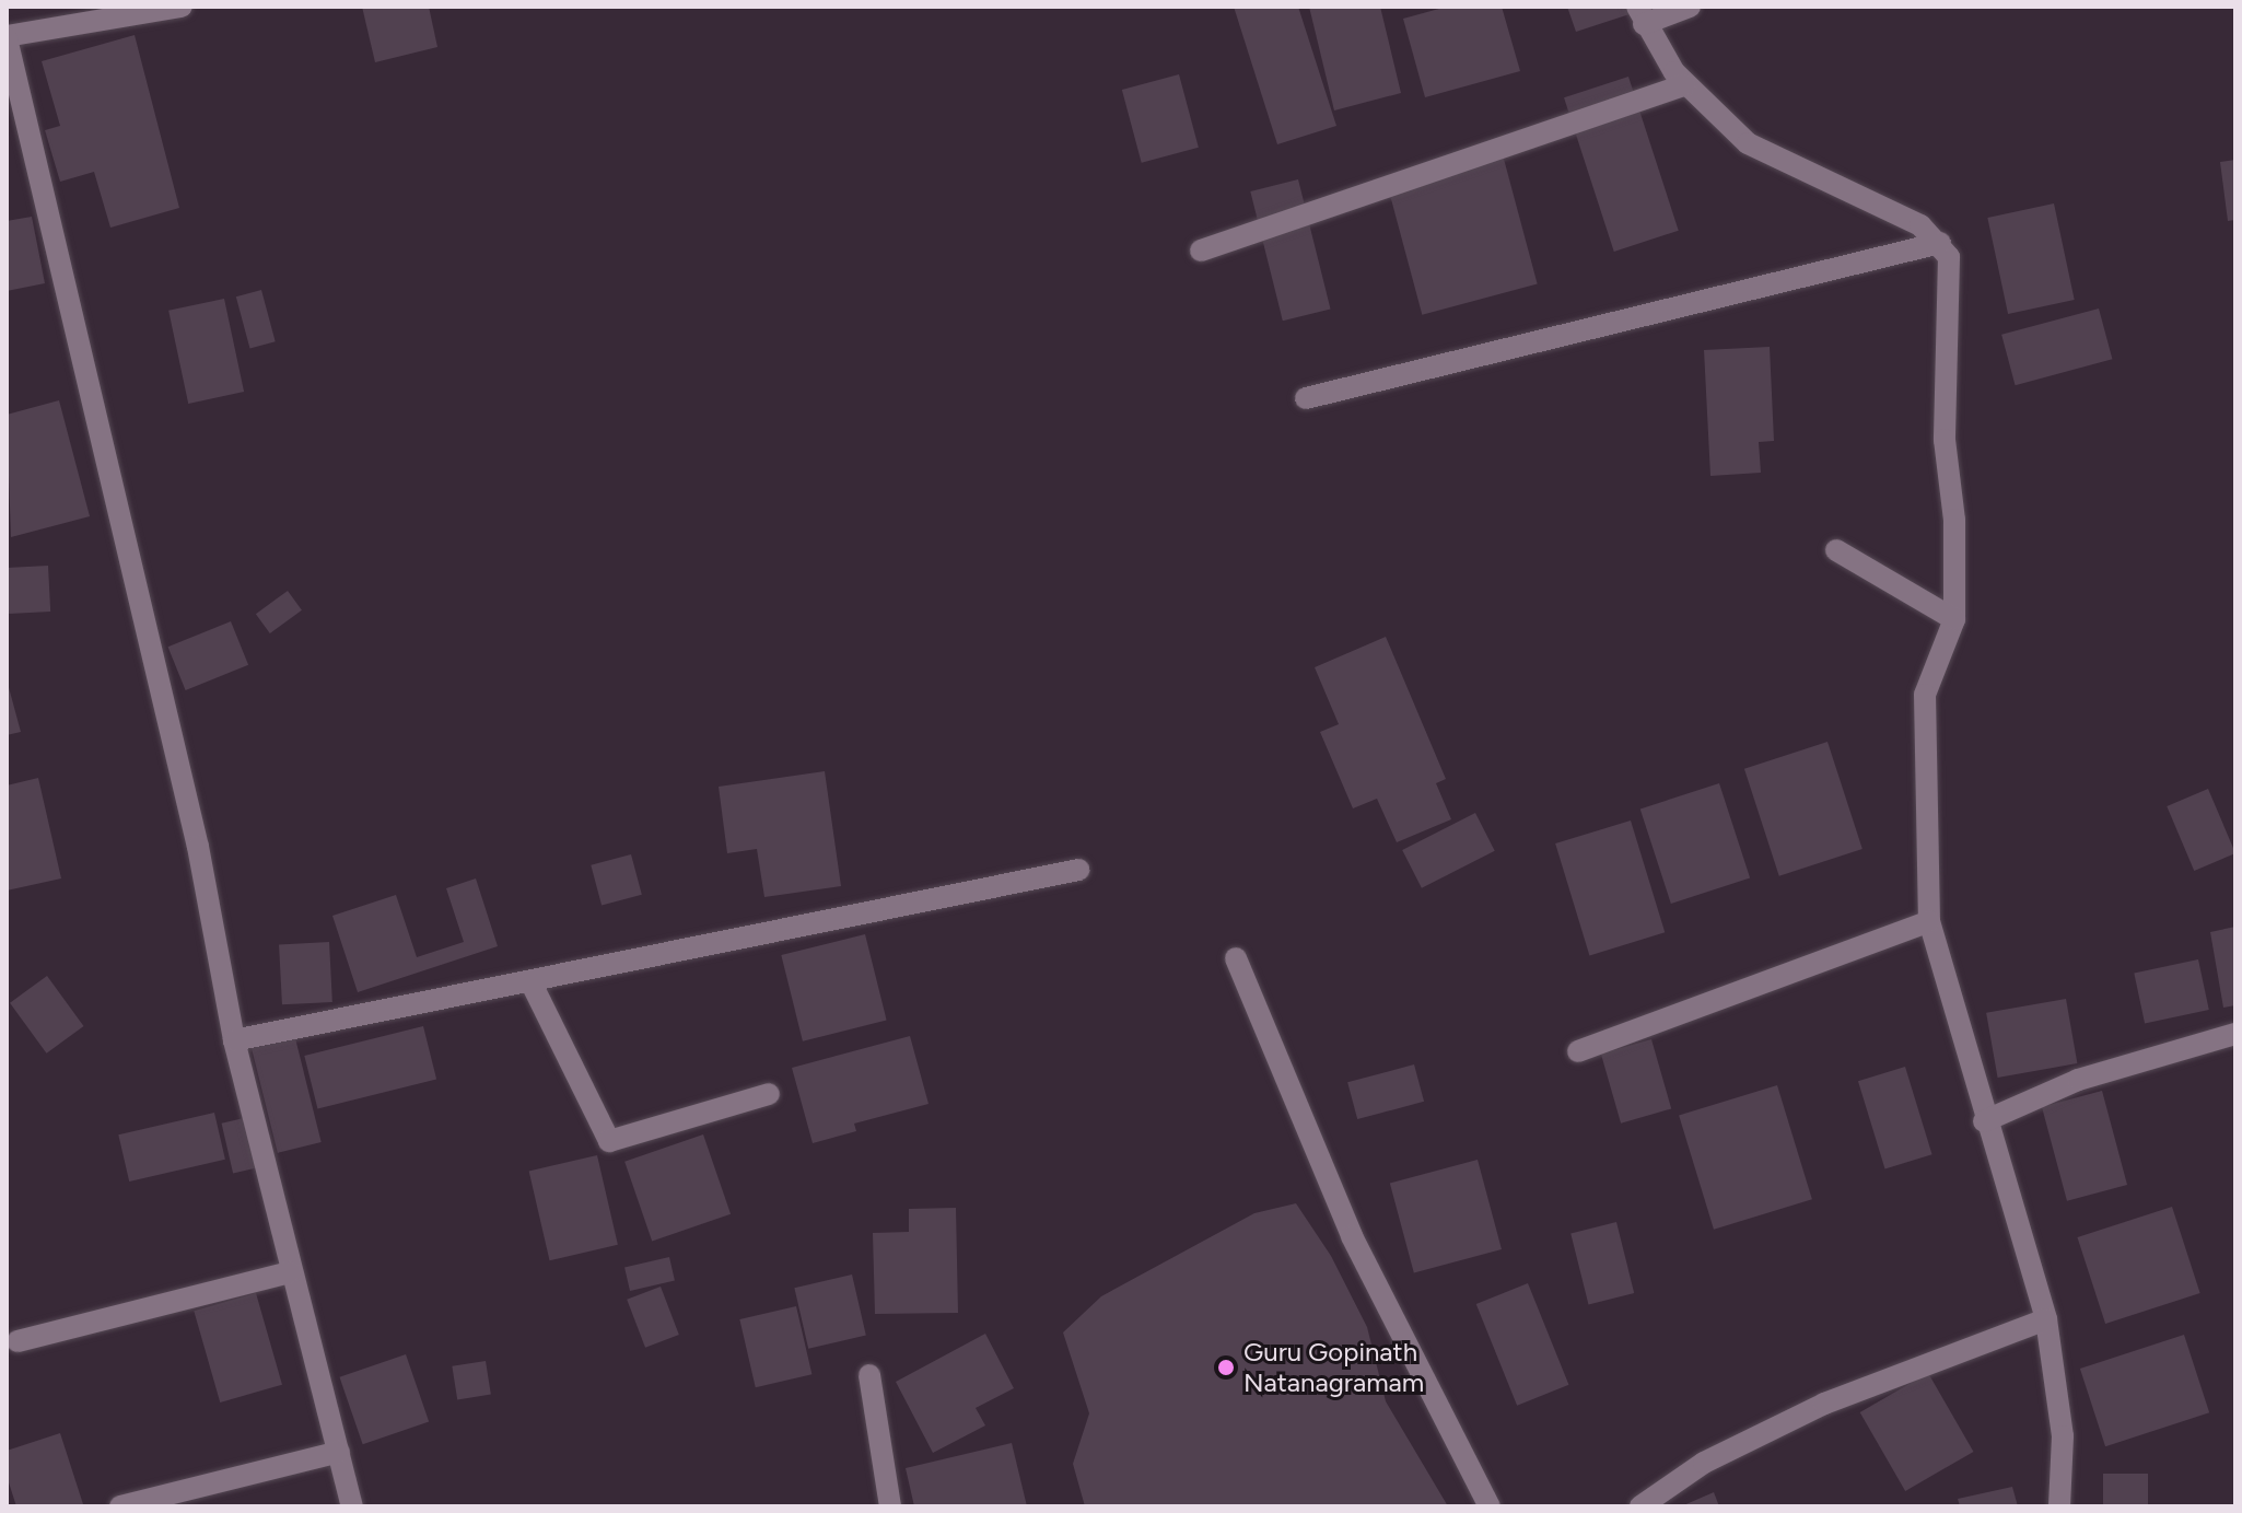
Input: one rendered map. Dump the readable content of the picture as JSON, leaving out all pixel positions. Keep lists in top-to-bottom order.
{
  "places": ["Guru Gopinath Natanagramam"]
}
